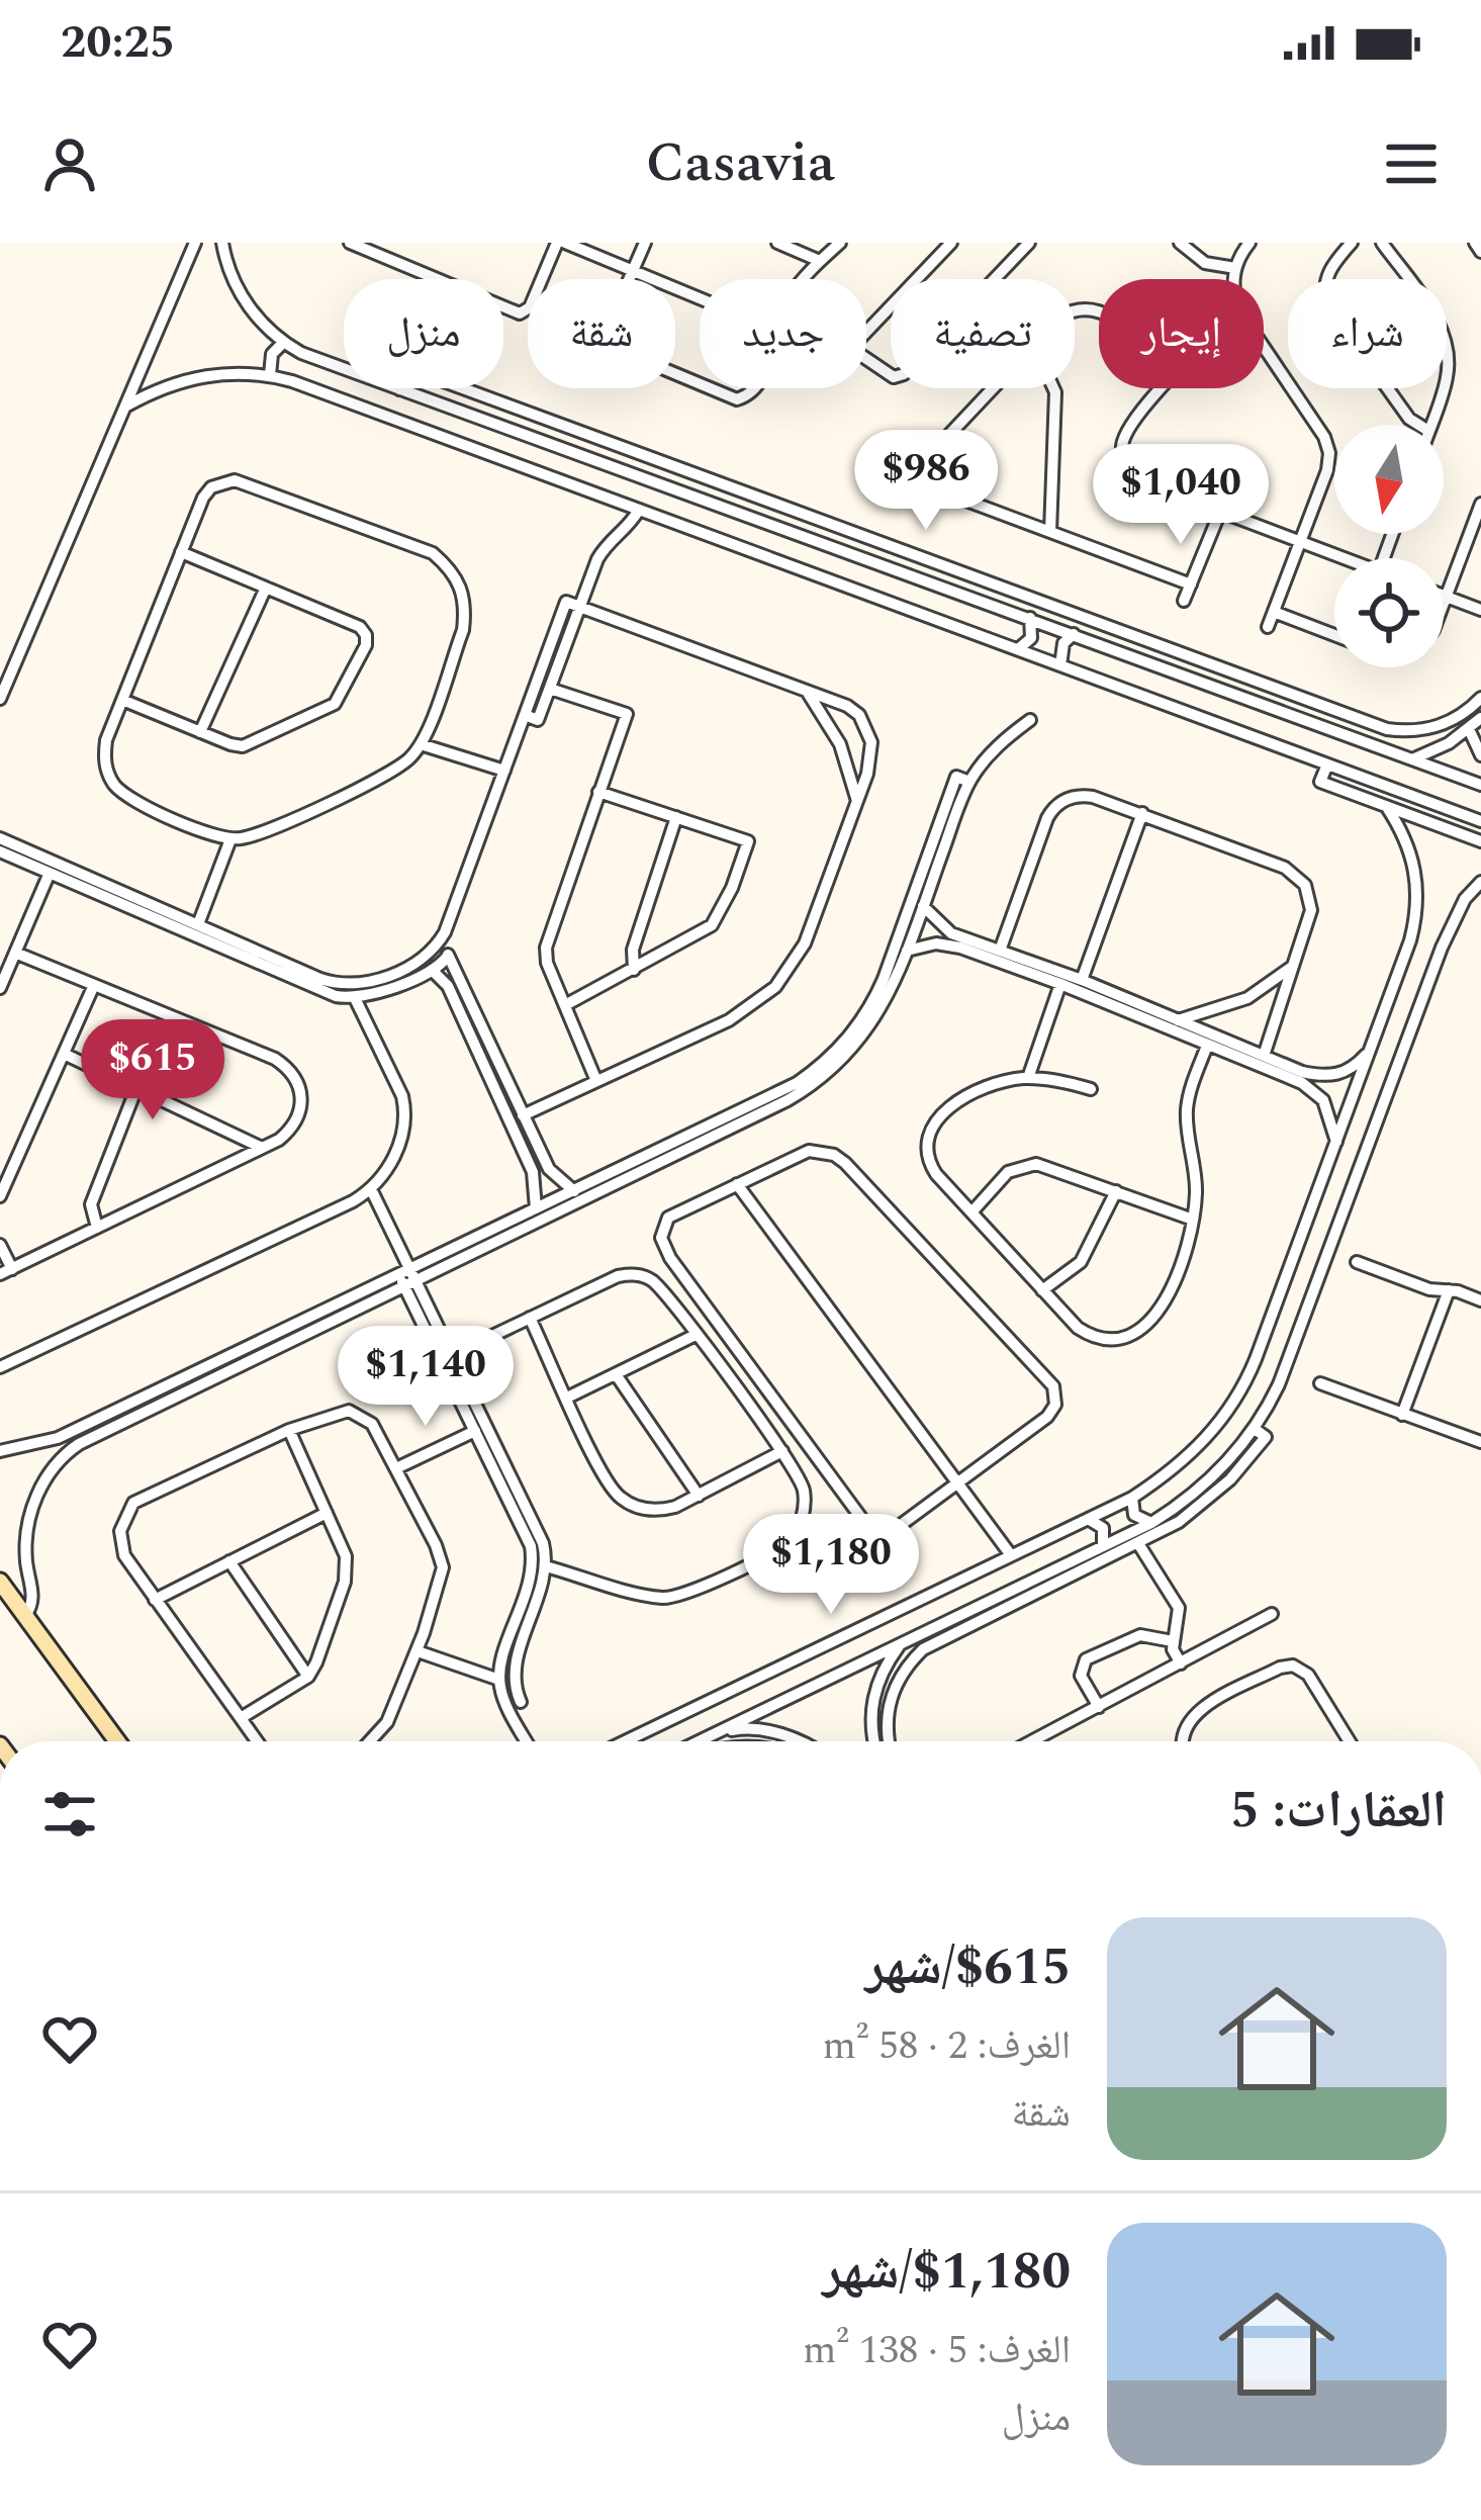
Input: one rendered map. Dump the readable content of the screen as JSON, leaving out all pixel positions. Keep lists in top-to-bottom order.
{
  "north": "bottom",
  "page": {
    "status": "20:25",
    "header": "Casavia",
    "chip": [
      "شراء",
      "إيجار",
      "تصفية",
      "جديد",
      "شقة",
      "منزل"
    ],
    "price": [
      "$986",
      "$1,040",
      "$615",
      "$1,140",
      "$1,180"
    ],
    "heading": "العقارات: 5",
    "list": [
      {
        "name": "$615/شهر",
        "note": "الغرف: 2 · 58 m² · شقة"
      },
      {
        "name": "$1,180/شهر",
        "note": "الغرف: 5 · 138 m² · منزل"
      }
    ]
  }
}
